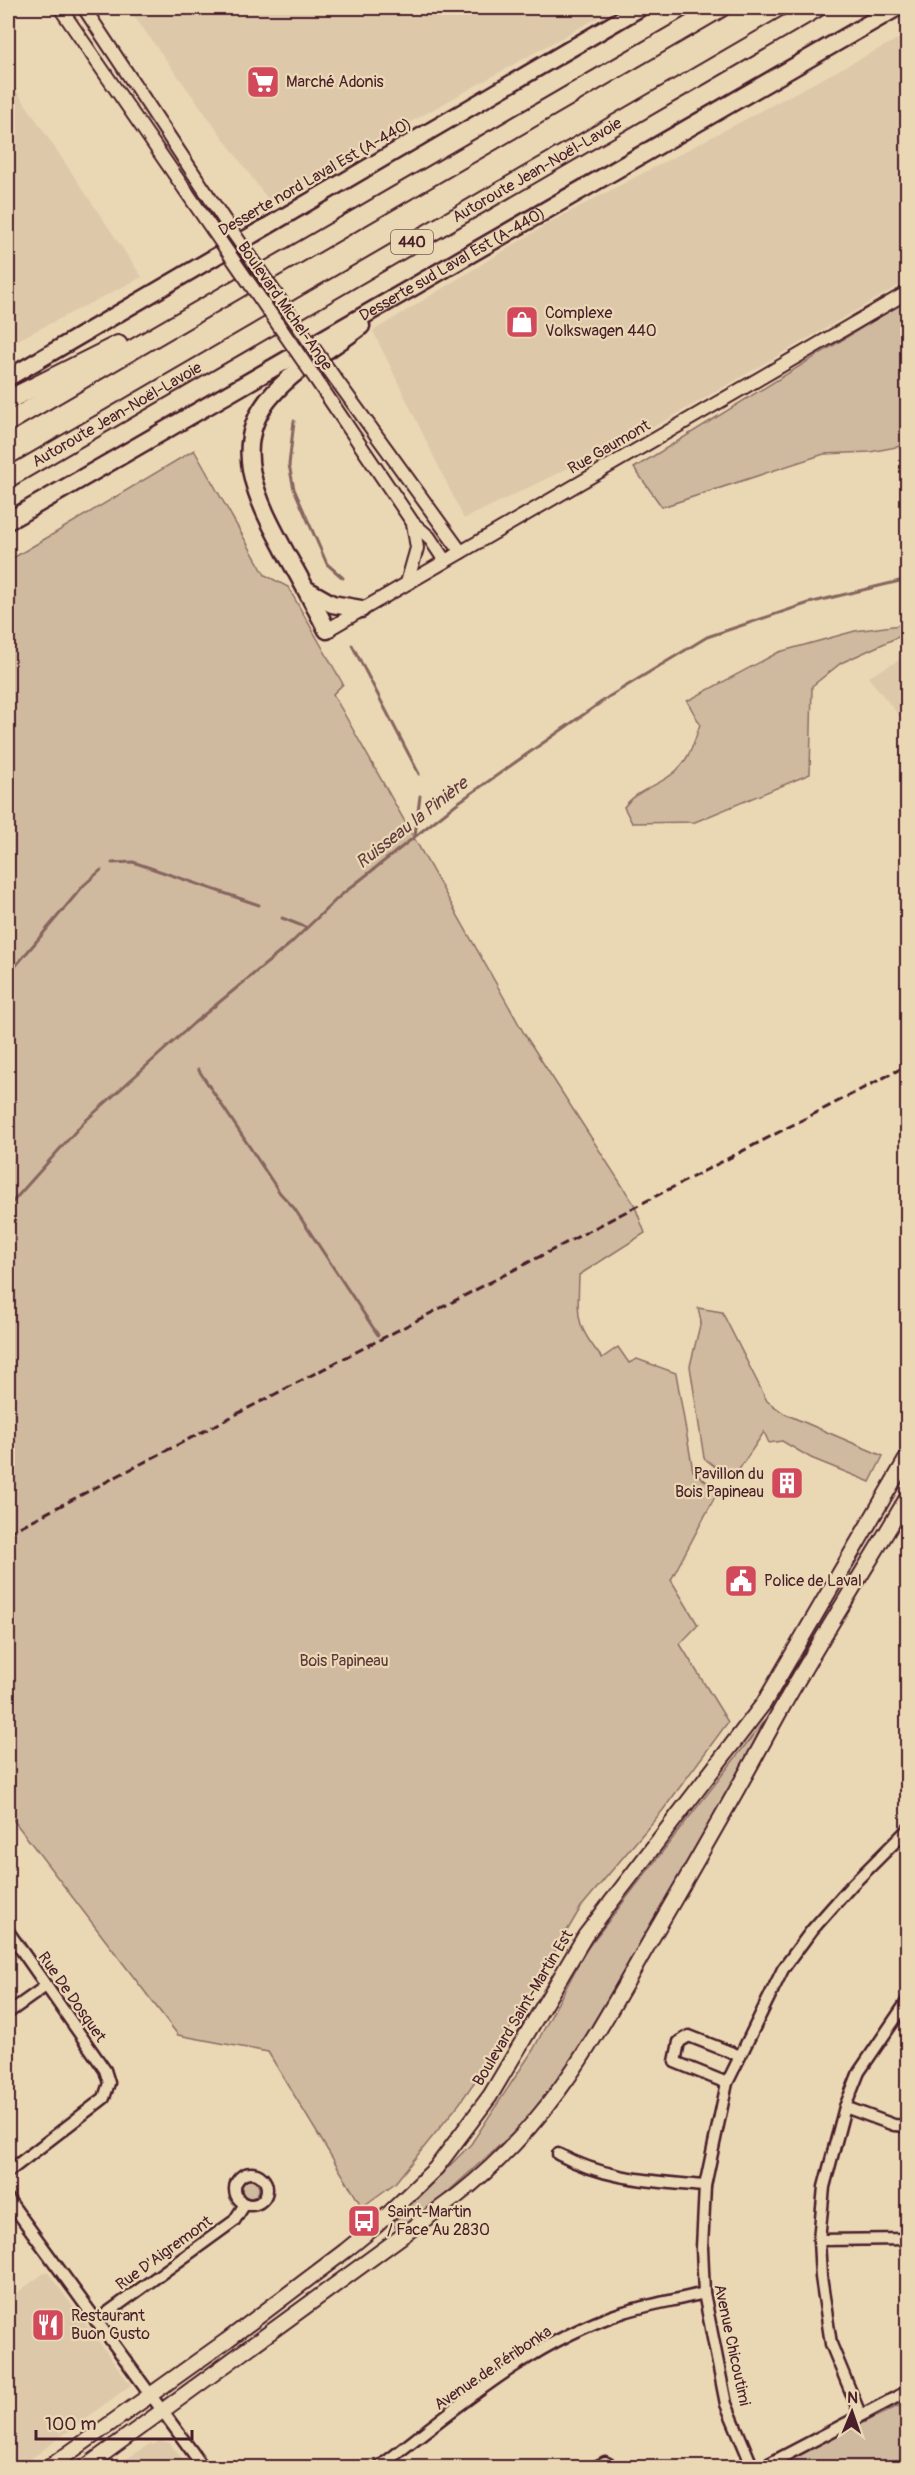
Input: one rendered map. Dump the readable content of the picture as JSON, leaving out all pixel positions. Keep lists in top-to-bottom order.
{
  "streets": {
    "highway": ["Autoroute Jean-Noël-Lavoie", "440", "Desserte sud Laval Est (A-440)"],
    "main road": ["Desserte nord Laval Est (A-440)", "Boulevard Saint-Martin Est"],
    "street": [
      "Boulevard Michel-Ange",
      "Rue Gaumont",
      "Rue De Dosquet",
      "Rue D'Aigremont",
      "Avenue Chicoutimi",
      "Avenue de Péribonka"
    ]
  },
  "crossings": [
    ["Boulevard Michel-Ange", "Rue Gaumont"],
    ["Avenue Chicoutimi", "Avenue de Péribonka"]
  ],
  "water": ["Ruisseau la Pinière"],
  "parks": ["Bois Papineau"],
  "places": {
    "supermarket": ["Marché Adonis"],
    "shop": ["Complexe Volkswagen 440"],
    "building": ["Pavillon du Bois Papineau"],
    "public building": ["Police de Laval"],
    "bus stop": ["Saint-Martin / Face Au 2830"],
    "restaurant": ["Restaurant Buon Gusto"]
  },
  "scale_bar": "100 m",
  "north": "top"
}
